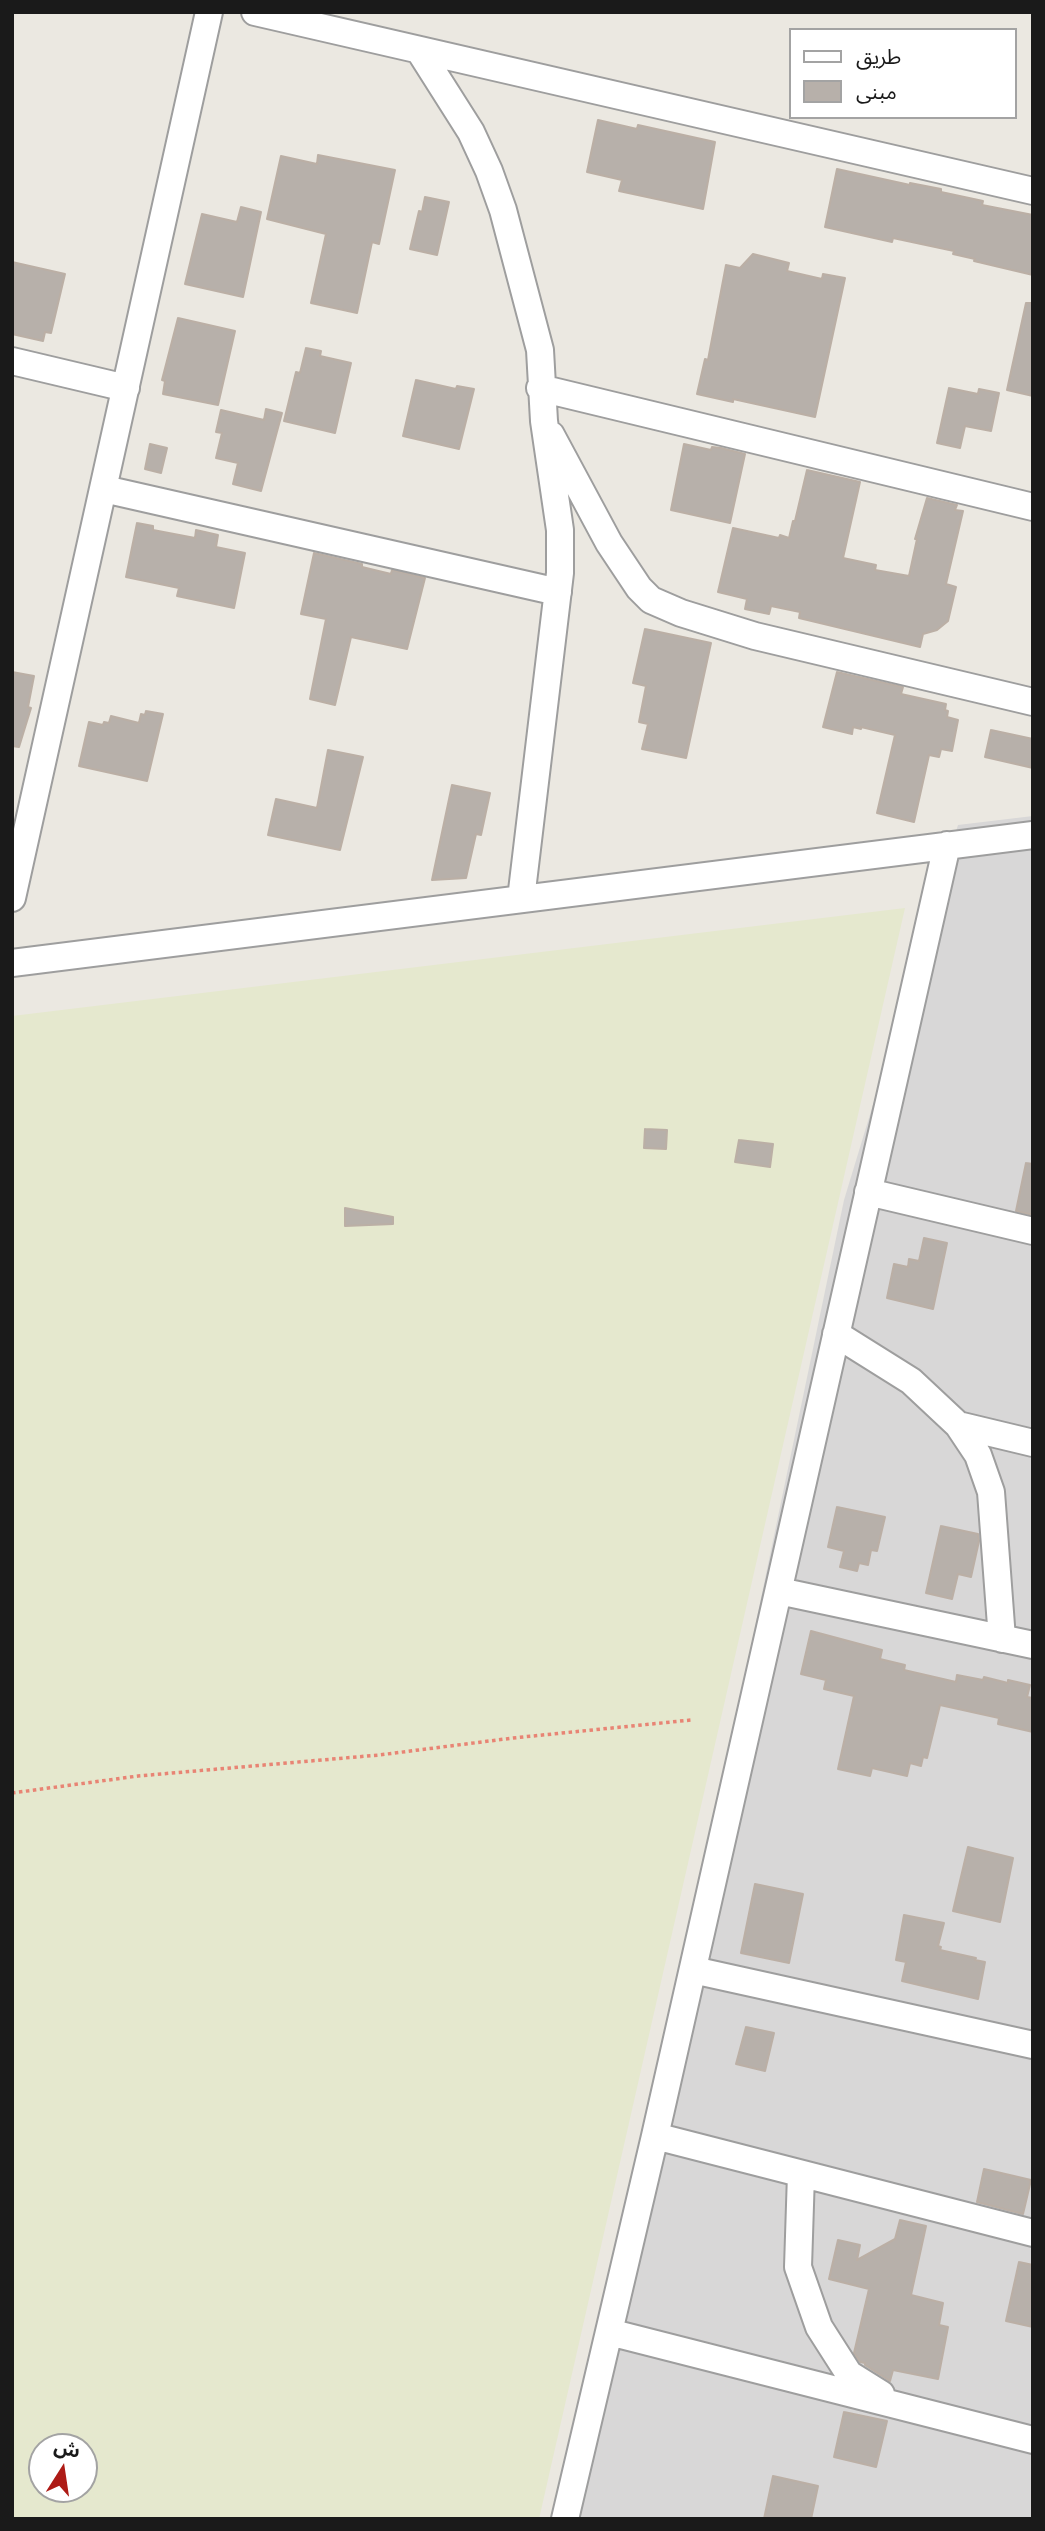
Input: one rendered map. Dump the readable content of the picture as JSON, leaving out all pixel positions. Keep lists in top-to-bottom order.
{
  "legend": ["طريق", "مبنى"],
  "north": "top"
}
